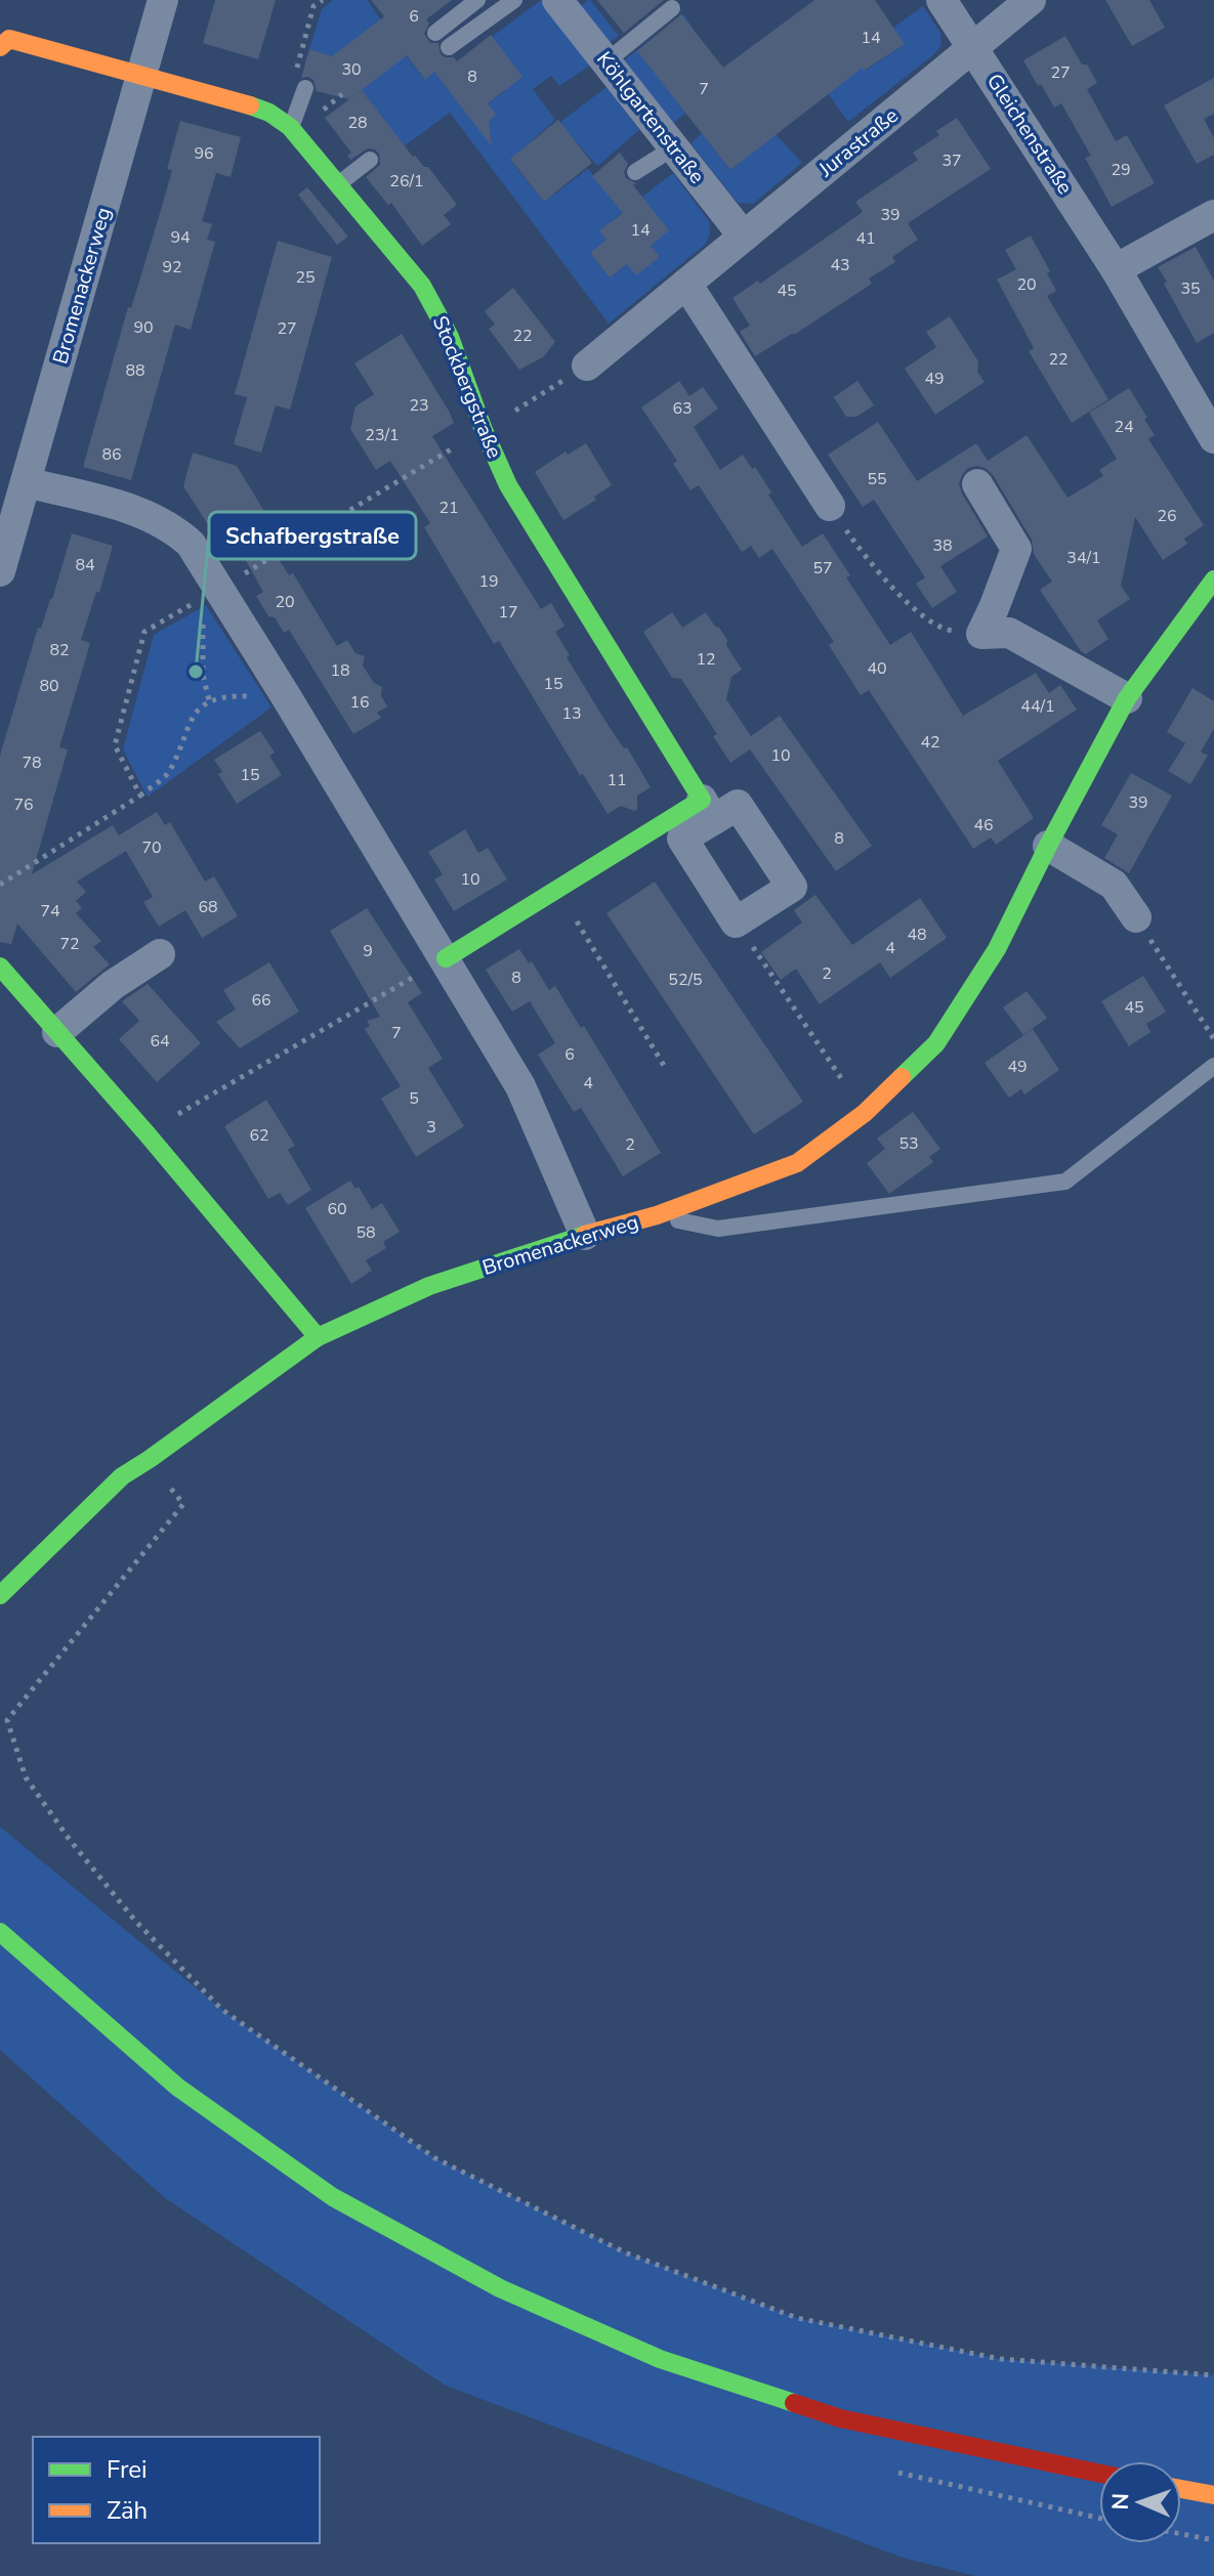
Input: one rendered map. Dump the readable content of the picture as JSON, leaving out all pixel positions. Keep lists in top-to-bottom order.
{
  "streets": {
    "street": [
      "Köhlgartenstraße",
      "Gleichenstraße",
      "Jurastraße",
      "Bromenackerweg",
      "Stockbergstraße"
    ]
  },
  "crossings": [
    ["Köhlgartenstraße", "Jurastraße"],
    ["Gleichenstraße", "Jurastraße"],
    ["Bromenackerweg", "Stockbergstraße"]
  ],
  "places": ["Schafbergstraße"],
  "house_numbers": [
    "6",
    "14",
    "30",
    "27",
    "8",
    "7",
    "28",
    "96",
    "37",
    "29",
    "26/1",
    "39",
    "14",
    "94",
    "41",
    "43",
    "92",
    "25",
    "20",
    "35",
    "45",
    "90",
    "27",
    "22",
    "22",
    "88",
    "49",
    "23",
    "63",
    "24",
    "23/1",
    "86",
    "55",
    "21",
    "26",
    "38",
    "34/1",
    "84",
    "57",
    "19",
    "20",
    "17",
    "82",
    "12",
    "40",
    "18",
    "15",
    "80",
    "16",
    "44/1",
    "13",
    "42",
    "10",
    "78",
    "15",
    "11",
    "39",
    "76",
    "46",
    "8",
    "70",
    "10",
    "68",
    "74",
    "48",
    "72",
    "4",
    "9",
    "2",
    "8",
    "52/5",
    "66",
    "45",
    "7",
    "64",
    "6",
    "49",
    "4",
    "5",
    "3",
    "62",
    "53",
    "2",
    "60",
    "58"
  ],
  "legend": ["Frei", "Zäh"],
  "north": "left"
}
